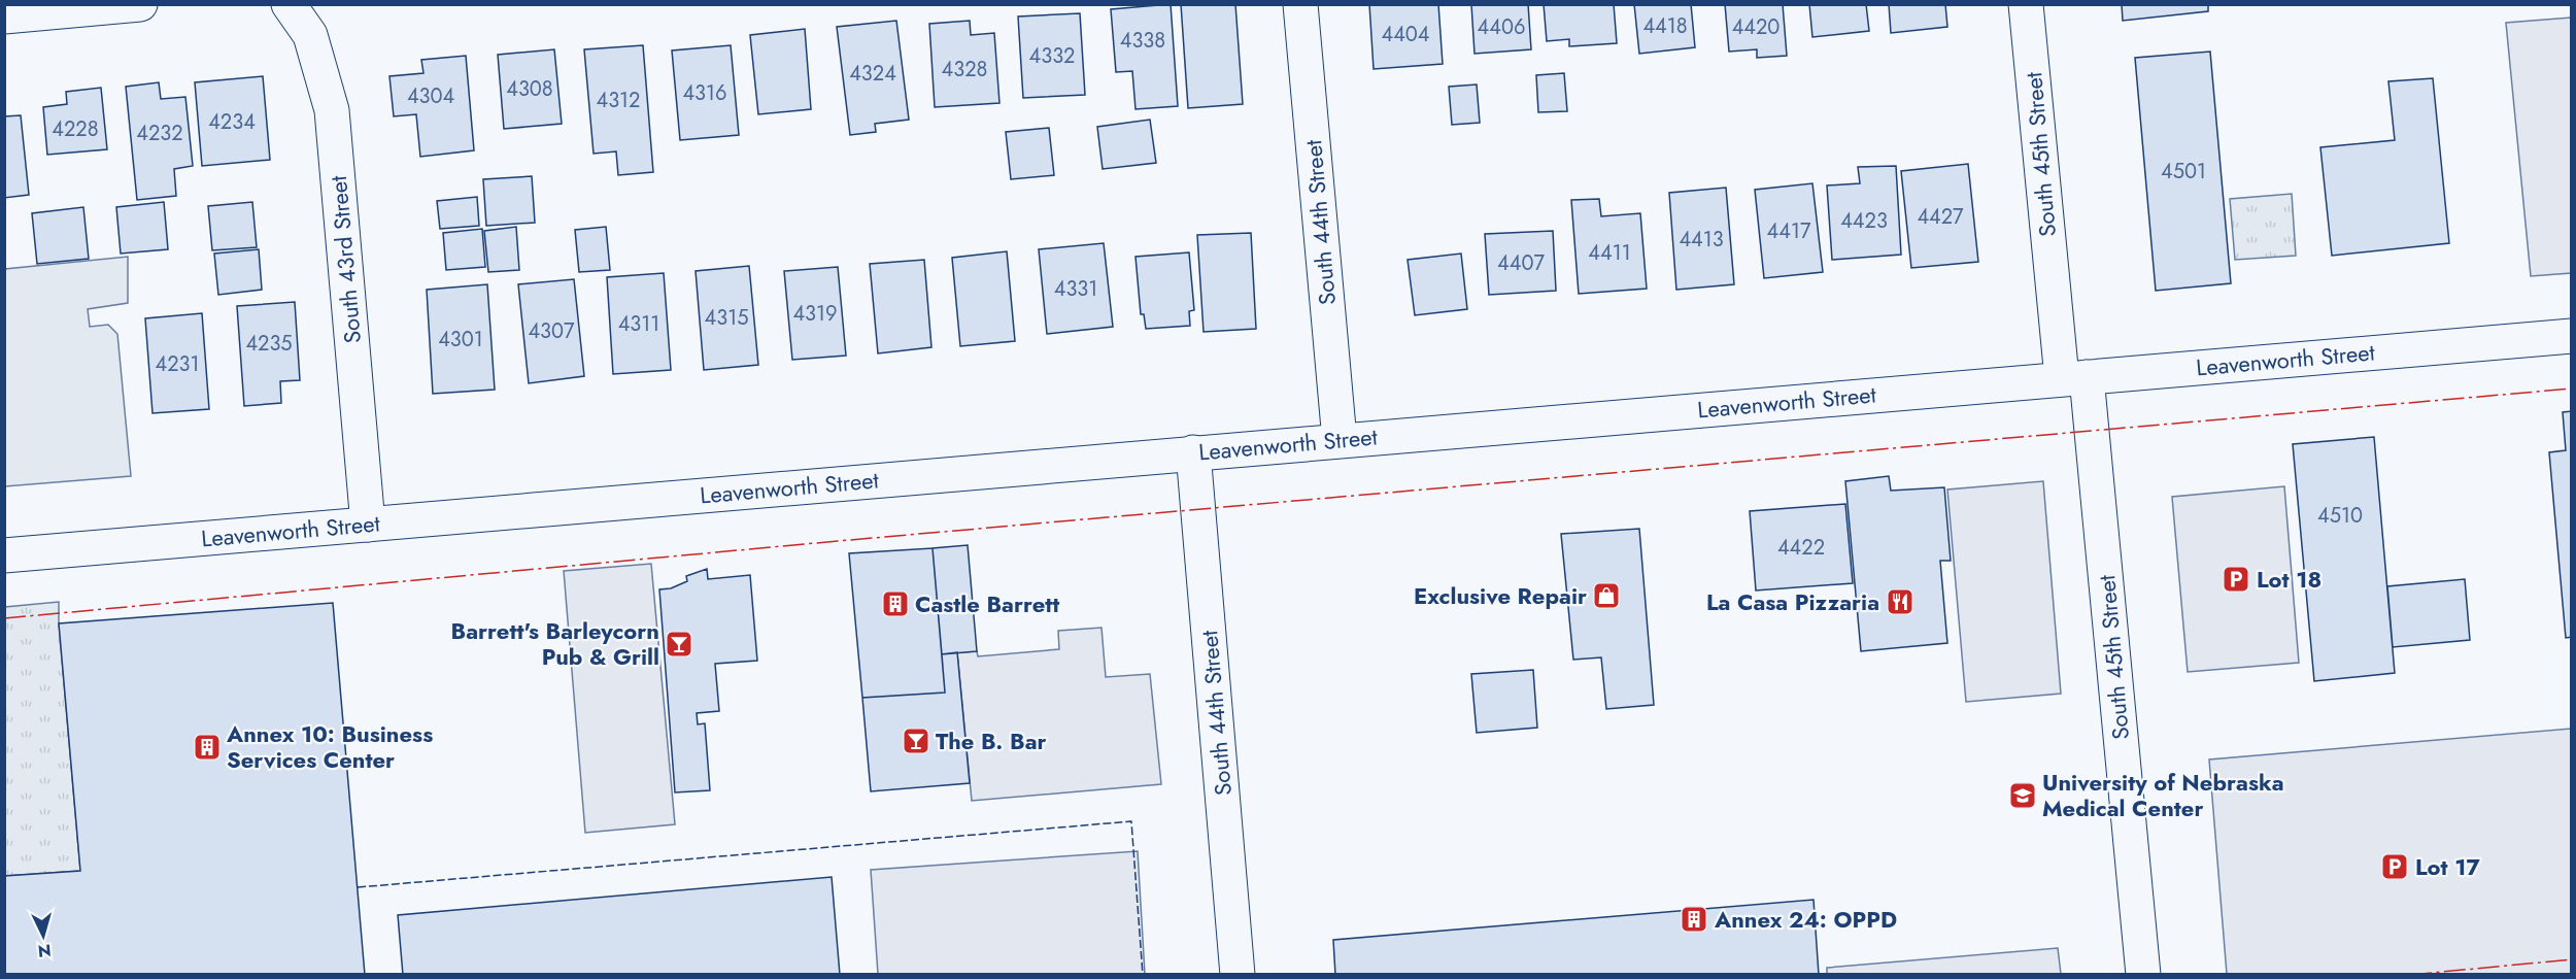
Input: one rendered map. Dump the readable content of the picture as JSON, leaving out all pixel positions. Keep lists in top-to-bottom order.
{
  "streets": {
    "street": [
      "South 45th Street",
      "South 44th Street",
      "South 43rd Street",
      "Leavenworth Street"
    ]
  },
  "crossings": [
    ["South 45th Street", "Leavenworth Street"],
    ["South 44th Street", "Leavenworth Street"],
    ["South 43rd Street", "Leavenworth Street"]
  ],
  "places": {
    "parking": ["Lot 18", "Lot 17"],
    "shop": ["Exclusive Repair"],
    "restaurant": ["La Casa Pizzaria"],
    "building": ["Castle Barrett", "Annex 10: Business Services Center", "Annex 24: OPPD"],
    "bar": ["Barrett's Barleycorn Pub & Grill", "The B. Bar"],
    "school or university": ["University of Nebraska Medical Center"]
  },
  "house_numbers": [
    "4418",
    "4406",
    "4420",
    "4404",
    "4338",
    "4332",
    "4328",
    "4324",
    "4308",
    "4316",
    "4304",
    "4312",
    "4234",
    "4228",
    "4232",
    "4501",
    "4427",
    "4423",
    "4417",
    "4413",
    "4411",
    "4407",
    "4331",
    "4319",
    "4315",
    "4311",
    "4307",
    "4301",
    "4235",
    "4231",
    "4510",
    "4422"
  ],
  "north": "bottom"
}
